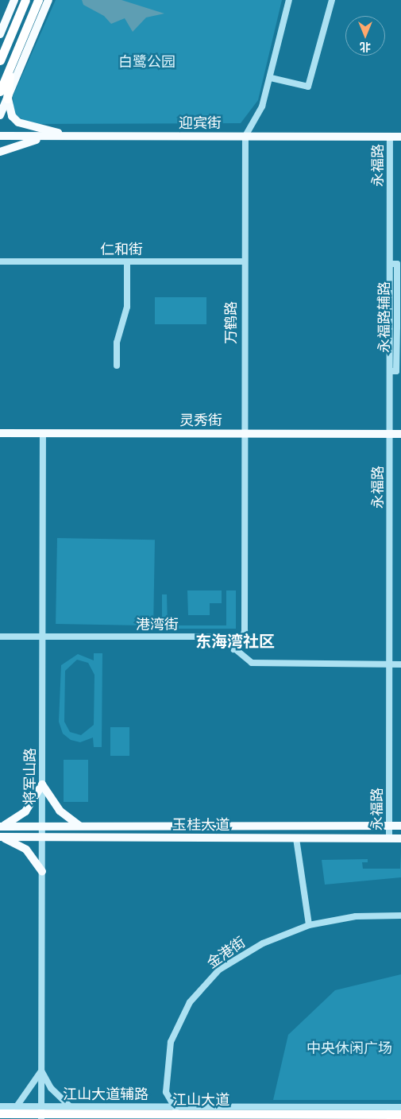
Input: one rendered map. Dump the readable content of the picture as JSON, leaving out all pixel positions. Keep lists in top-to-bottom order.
{
  "streets": {
    "highway": ["江山大道"],
    "main road": ["迎宾街", "灵秀街", "玉桂大道"],
    "street": [
      "永福路",
      "仁和街",
      "永福路辅路",
      "万鹤路",
      "港湾街",
      "将军山路",
      "金港街",
      "江山大道辅路"
    ]
  },
  "crossings": [
    ["迎宾街", "永福路"],
    ["迎宾街", "万鹤路"],
    ["永福路", "永福路辅路"],
    ["永福路", "灵秀街"],
    ["永福路", "港湾街"],
    ["永福路", "玉桂大道"],
    ["仁和街", "万鹤路"],
    ["万鹤路", "灵秀街"],
    ["万鹤路", "港湾街"],
    ["灵秀街", "将军山路"],
    ["港湾街", "将军山路"],
    ["将军山路", "玉桂大道"],
    ["将军山路", "江山大道辅路"],
    ["将军山路", "江山大道"],
    ["金港街", "江山大道辅路"],
    ["金港街", "江山大道"],
    ["江山大道辅路", "江山大道"]
  ],
  "districts": ["东海湾社区"],
  "parks": ["白鹭公园", "中央休闲广场"],
  "north": "bottom"
}
